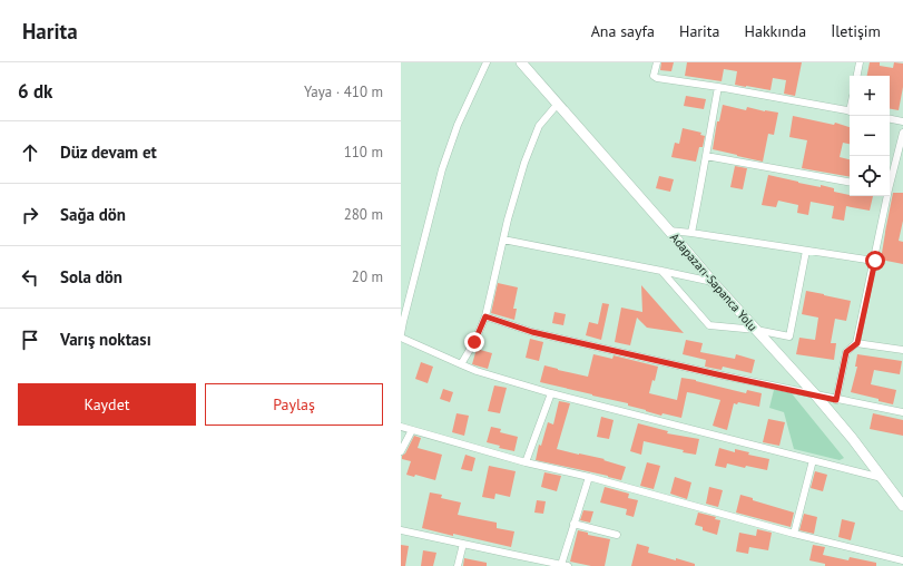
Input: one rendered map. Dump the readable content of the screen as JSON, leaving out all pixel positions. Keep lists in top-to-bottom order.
{
  "streets": {
    "main road": ["Adapazarı-Sapanca Yolu"]
  },
  "page": {
    "header": "Harita",
    "nav": [
      "Ana sayfa",
      "Harita",
      "Hakkında",
      "İletişim"
    ],
    "heading": ["6 dk", "Yaya · 410 m"],
    "map_buttons": ["+", "−"],
    "list": [
      ["Düz devam et", "110 m"],
      ["Sağa dön", "280 m"],
      ["Sola dön", "20 m"],
      "Varış noktası"
    ],
    "buttons": ["Kaydet", "Paylaş"]
  }
}
